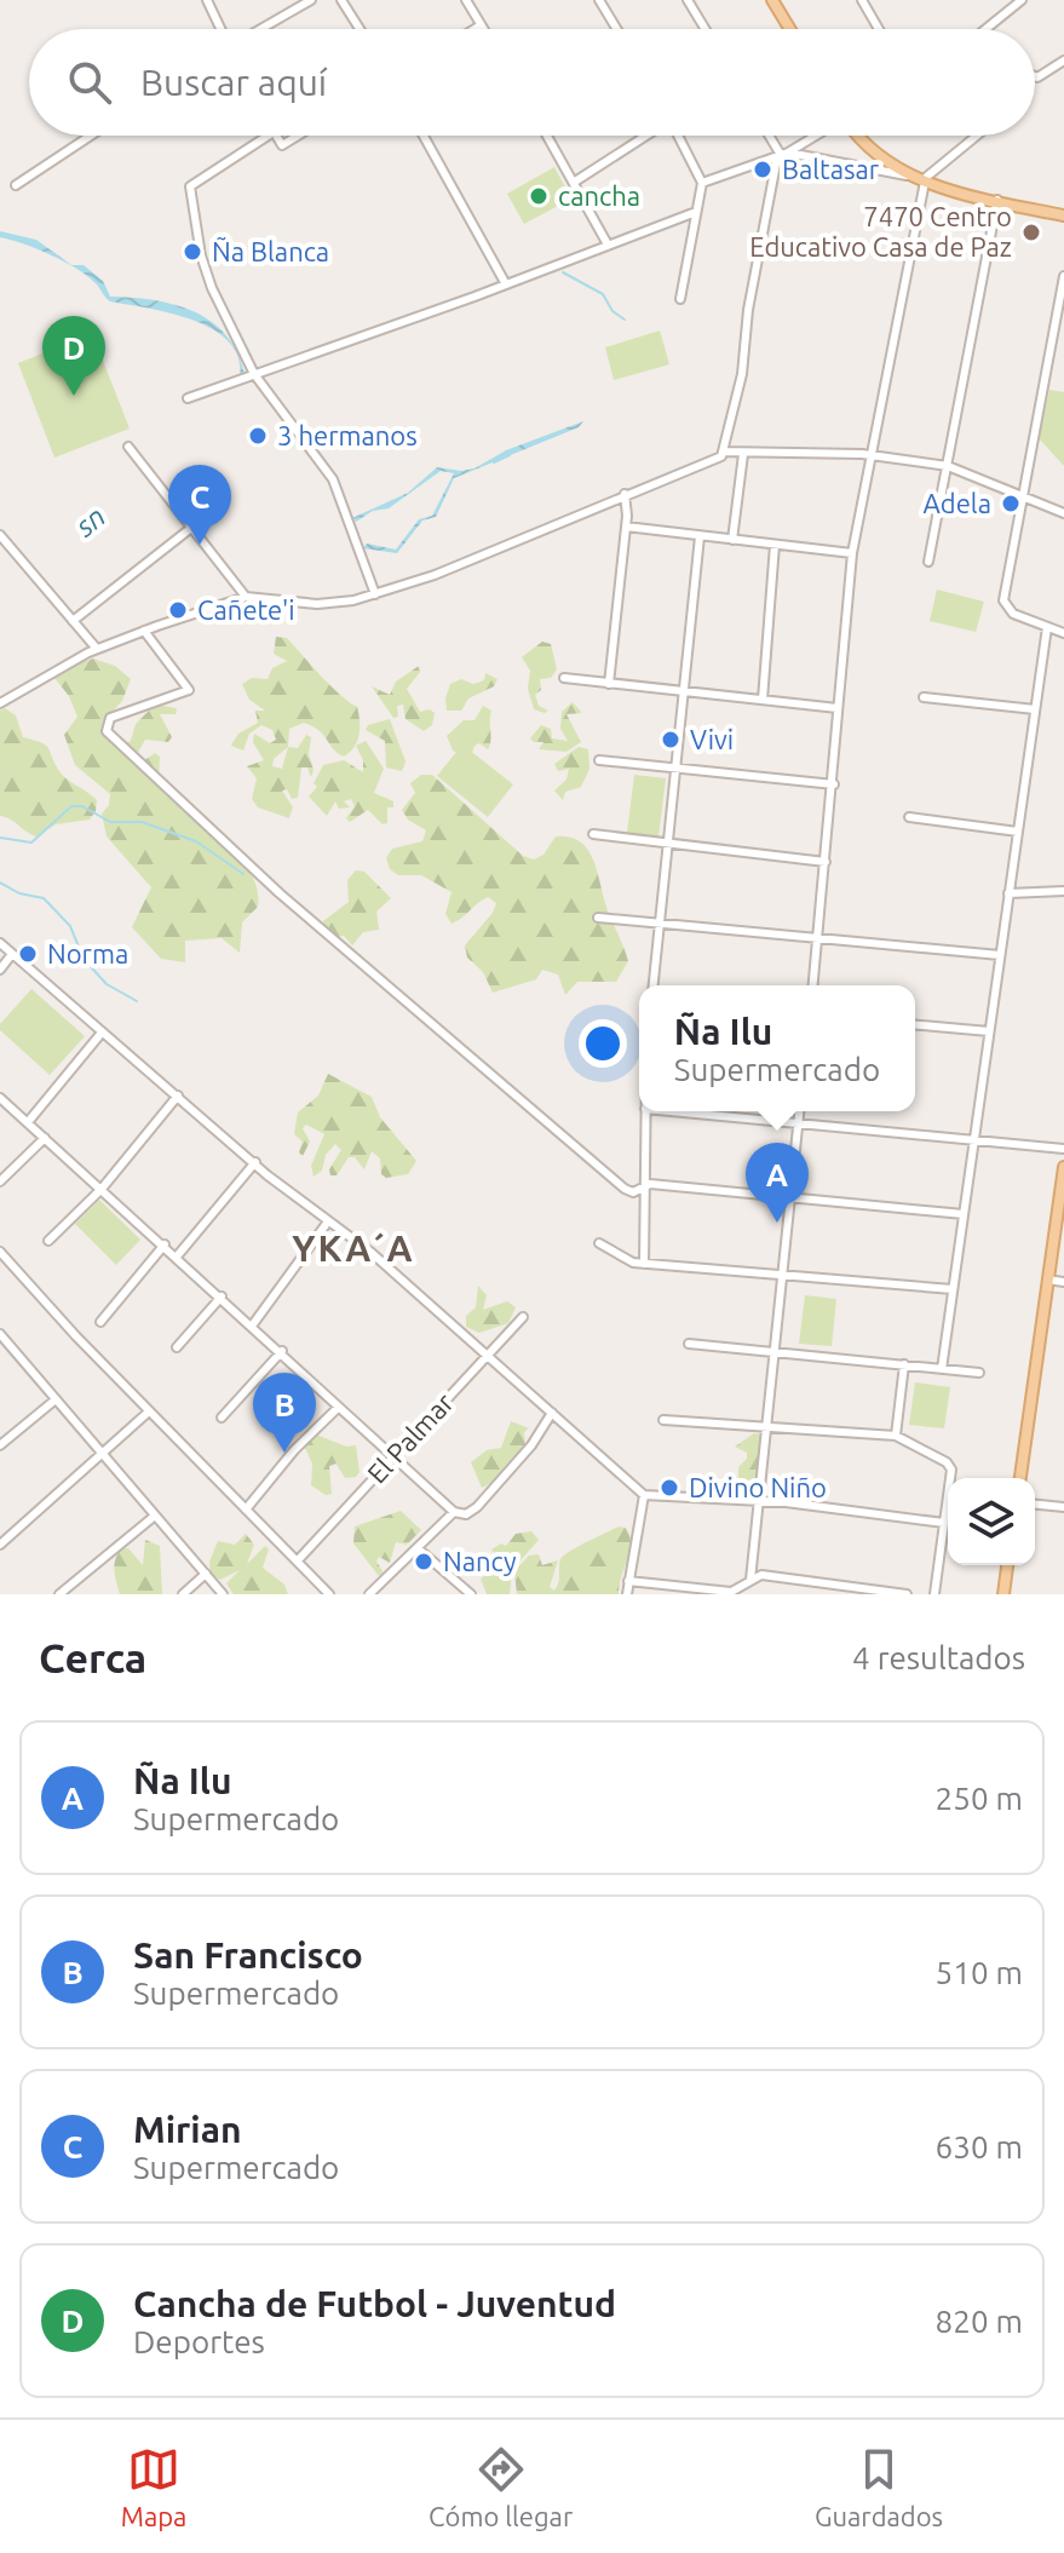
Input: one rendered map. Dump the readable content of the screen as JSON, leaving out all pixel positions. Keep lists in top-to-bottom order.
{
  "streets": {
    "street": ["El Palmar"]
  },
  "districts": ["YKA´A"],
  "water": ["sn"],
  "places": [
    "Baltasar",
    "cancha",
    "7470 Centro Educativo Casa de Paz",
    "Ña Blanca",
    "3 hermanos",
    "Adela",
    "Cañete'i",
    "Vivi",
    "Norma",
    "Divino Niño",
    "Nancy"
  ],
  "page": {
    "search": "Buscar aquí",
    "pins": [
      "D",
      "C",
      "A",
      "B"
    ],
    "popup": ["Ña Ilu", "Supermercado"],
    "heading": ["Cerca", "4 resultados"],
    "list": [
      {
        "mark": "A",
        "name": "Ña Ilu",
        "note": "Supermercado",
        "value": "250 m"
      },
      {
        "mark": "B",
        "name": "San Francisco",
        "note": "Supermercado",
        "value": "510 m"
      },
      {
        "mark": "C",
        "name": "Mirian",
        "note": "Supermercado",
        "value": "630 m"
      },
      {
        "mark": "D",
        "name": "Cancha de Futbol - Juventud",
        "note": "Deportes",
        "value": "820 m"
      }
    ],
    "nav": ["Mapa", "Cómo llegar", "Guardados"]
  }
}
